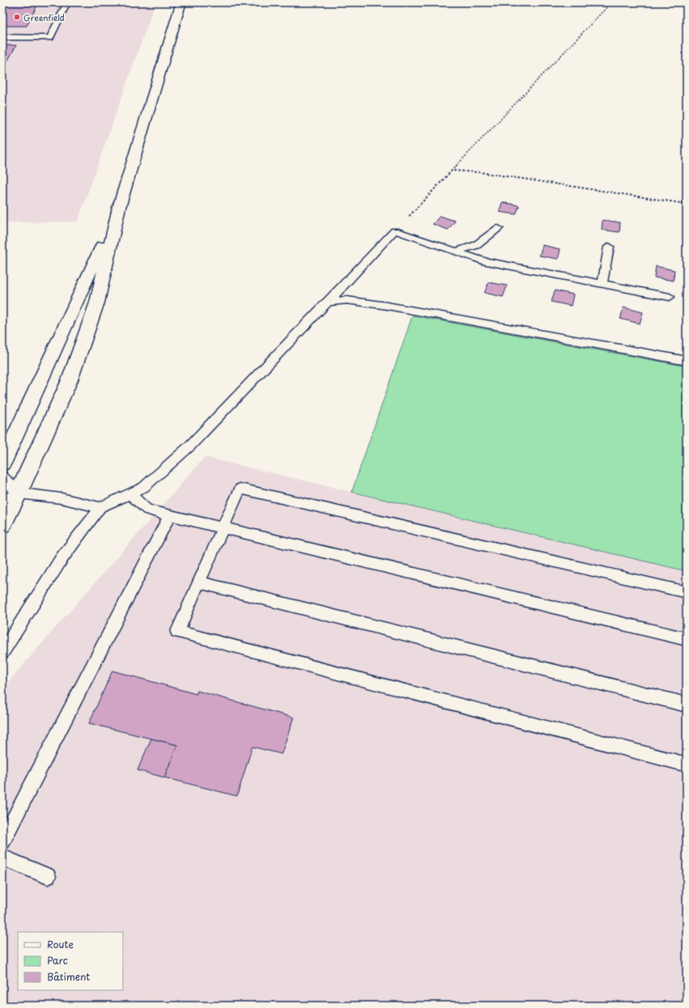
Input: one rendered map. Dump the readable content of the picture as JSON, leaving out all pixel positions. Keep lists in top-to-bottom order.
{
  "places": ["Greenfield"],
  "legend": ["Route", "Parc", "Bâtiment"]
}
